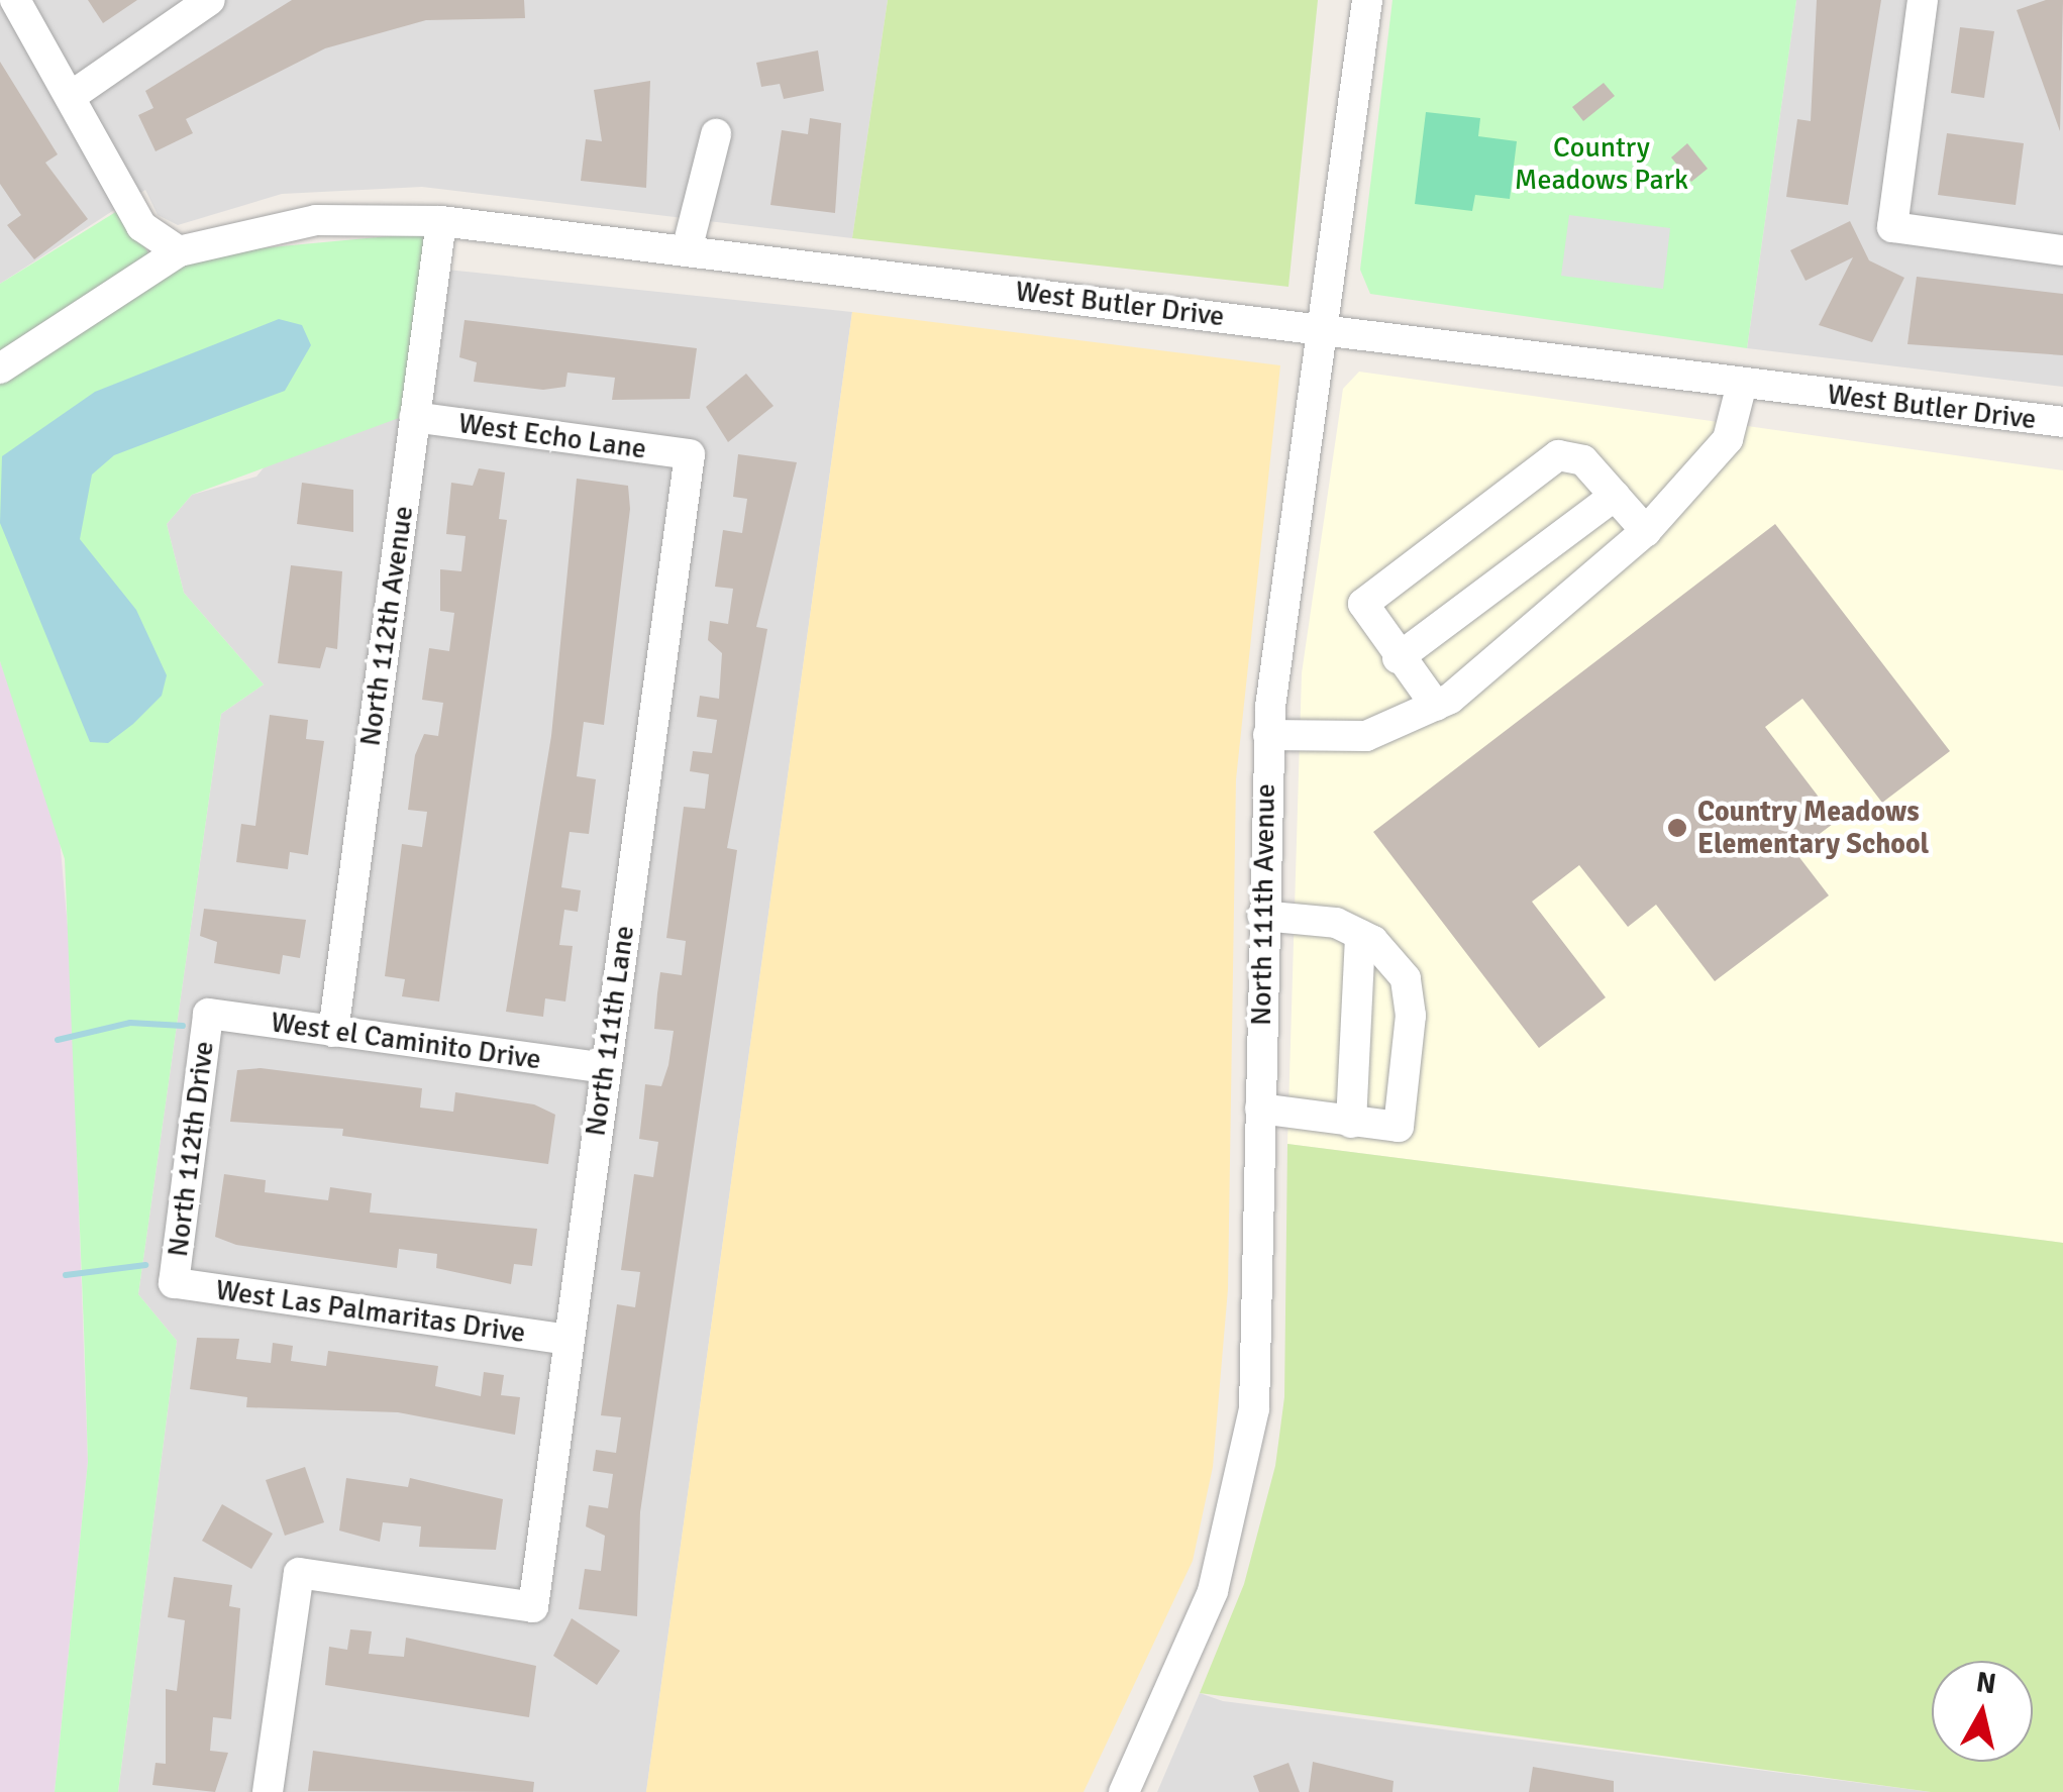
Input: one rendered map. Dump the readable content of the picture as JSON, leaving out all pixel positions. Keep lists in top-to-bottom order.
{
  "streets": {
    "street": [
      "West Butler Drive",
      "West Echo Lane",
      "North 112th Avenue",
      "North 111th Avenue",
      "North 111th Lane",
      "West el Caminito Drive",
      "North 112th Drive",
      "West Las Palmaritas Drive"
    ]
  },
  "crossings": [
    ["West Butler Drive", "North 112th Avenue"],
    ["West Butler Drive", "North 111th Avenue"],
    ["West Echo Lane", "North 112th Avenue"],
    ["West Echo Lane", "North 111th Lane"],
    ["North 112th Avenue", "West el Caminito Drive"],
    ["North 111th Lane", "West el Caminito Drive"],
    ["North 111th Lane", "West Las Palmaritas Drive"],
    ["West el Caminito Drive", "North 112th Drive"],
    ["North 112th Drive", "West Las Palmaritas Drive"]
  ],
  "parks": ["Country Meadows Park"],
  "places": ["Country Meadows Elementary School"],
  "north": "top"
}
